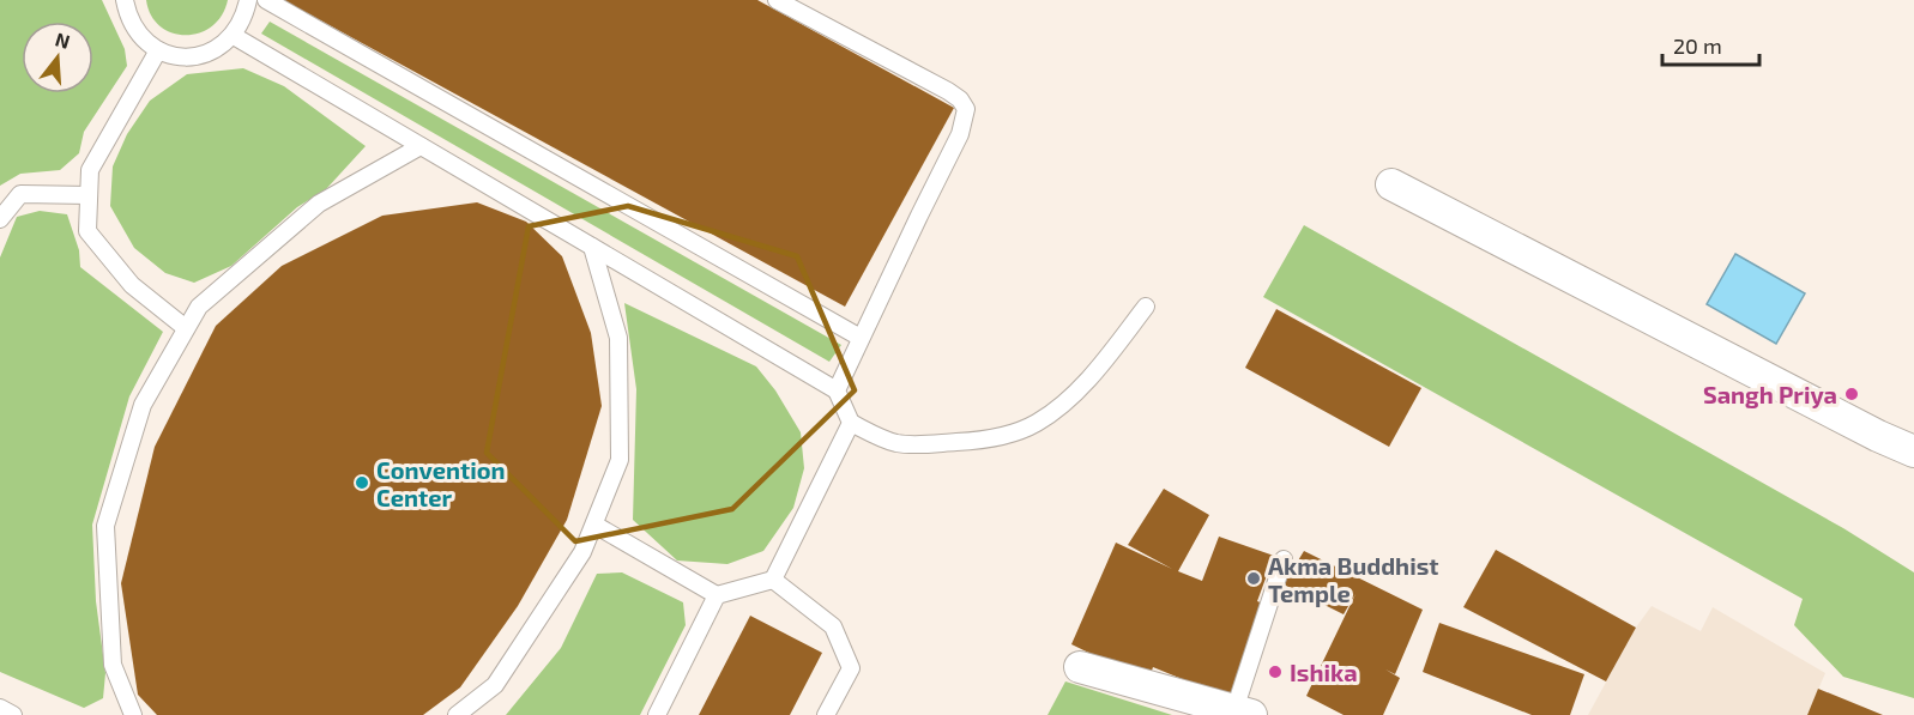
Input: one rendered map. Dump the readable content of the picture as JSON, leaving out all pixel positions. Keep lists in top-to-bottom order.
{
  "places": [
    "Sangh Priya",
    "Convention Center",
    "Akma Buddhist Temple",
    "Ishika"
  ],
  "scale_bar": "20 m",
  "north": "top"
}
